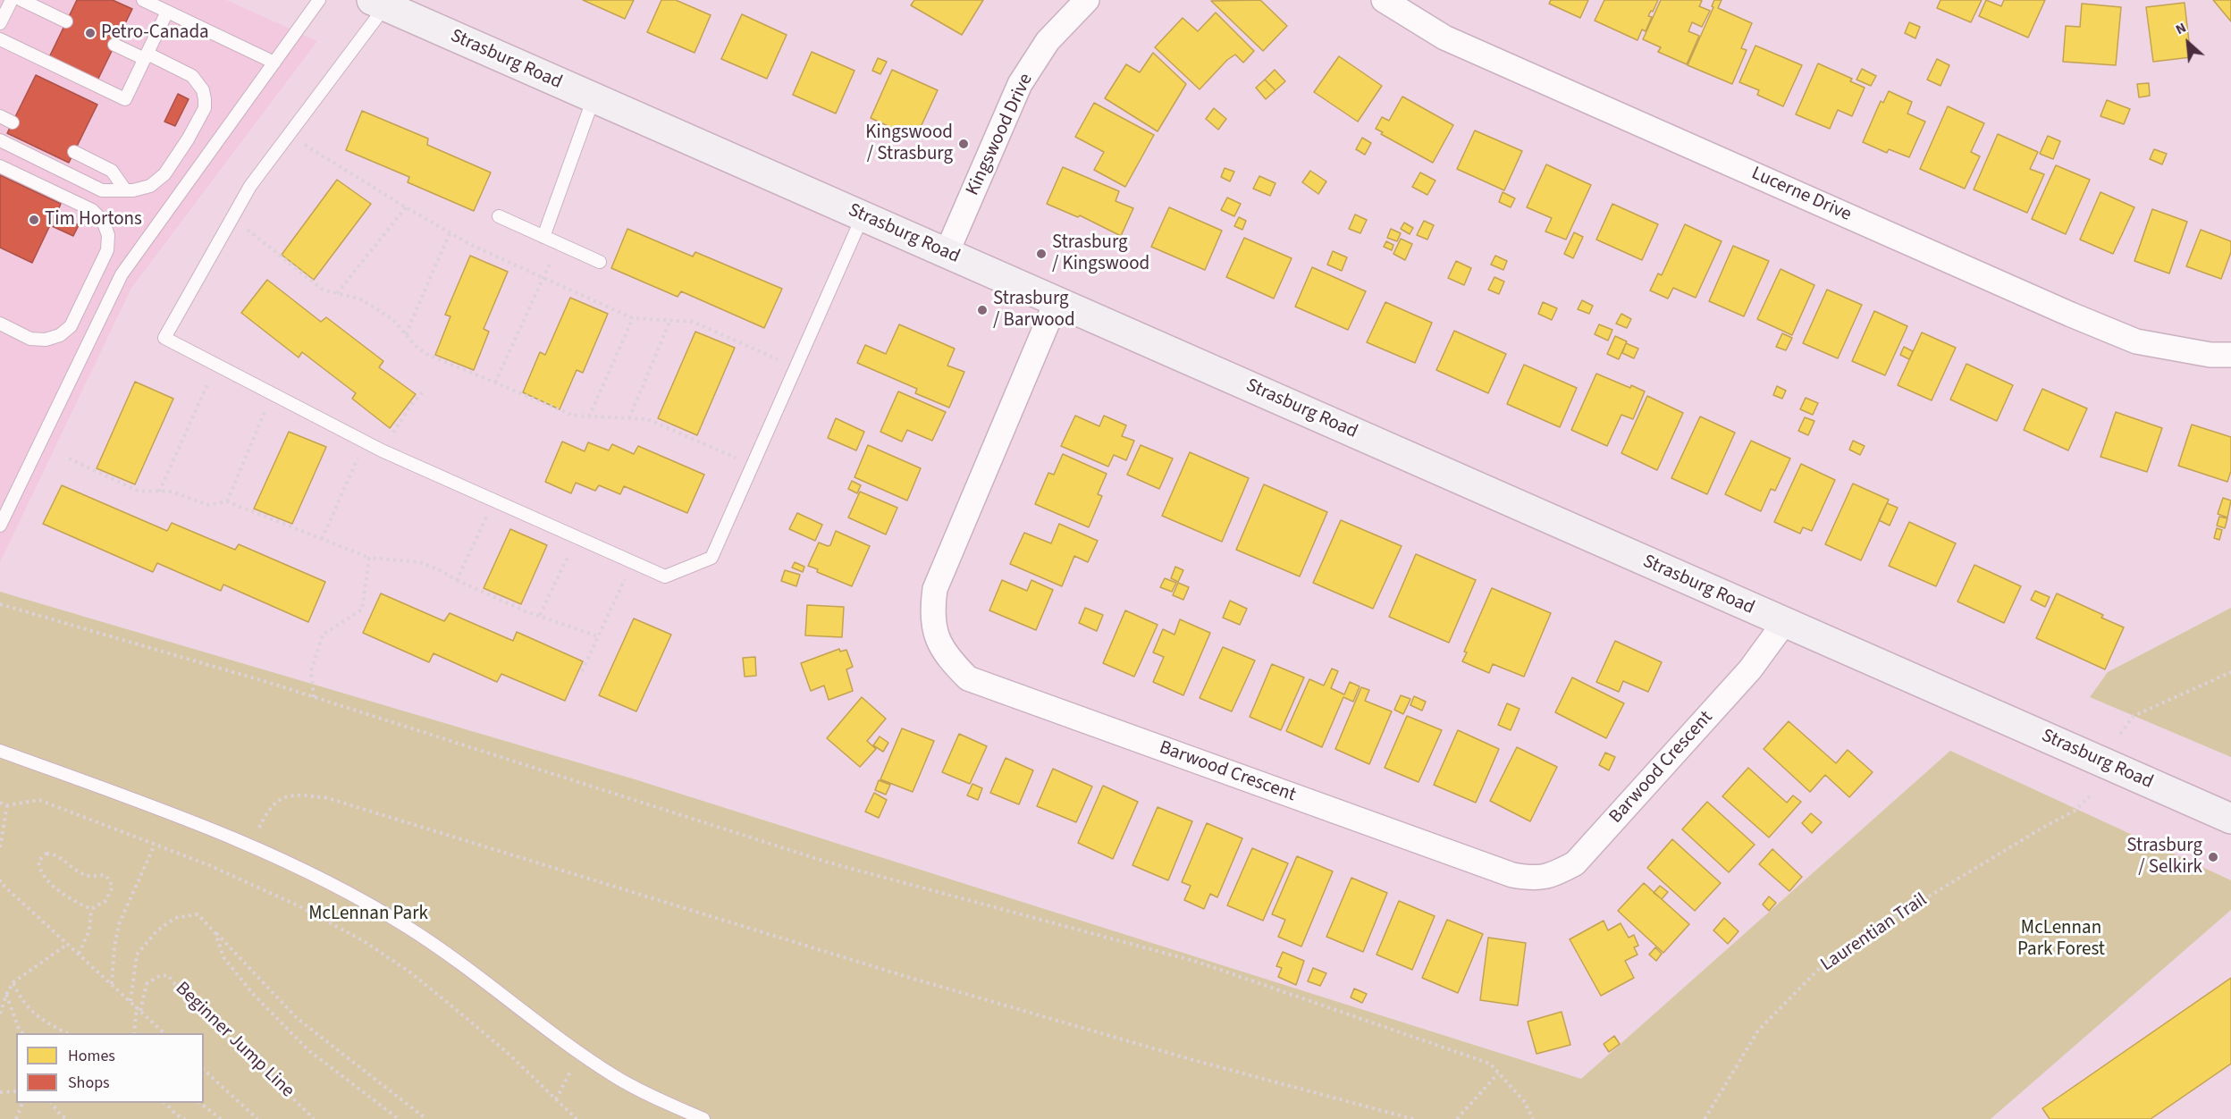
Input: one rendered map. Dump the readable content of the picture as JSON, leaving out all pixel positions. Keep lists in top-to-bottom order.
{
  "streets": {
    "street": [
      "Strasburg Road",
      "Kingswood Drive",
      "Lucerne Drive",
      "Barwood Crescent"
    ],
    "path": ["Laurentian Trail", "Beginner Jump Line"]
  },
  "crossings": [
    ["Strasburg Road", "Kingswood Drive"],
    ["Strasburg Road", "Barwood Crescent"]
  ],
  "parks": ["McLennan Park", "McLennan Park Forest"],
  "places": [
    "Petro-Canada",
    "Kingswood / Strasburg",
    "Tim Hortons",
    "Strasburg / Kingswood",
    "Strasburg / Barwood",
    "Strasburg / Selkirk"
  ],
  "legend": ["Homes", "Shops"],
  "north": "top left"
}
